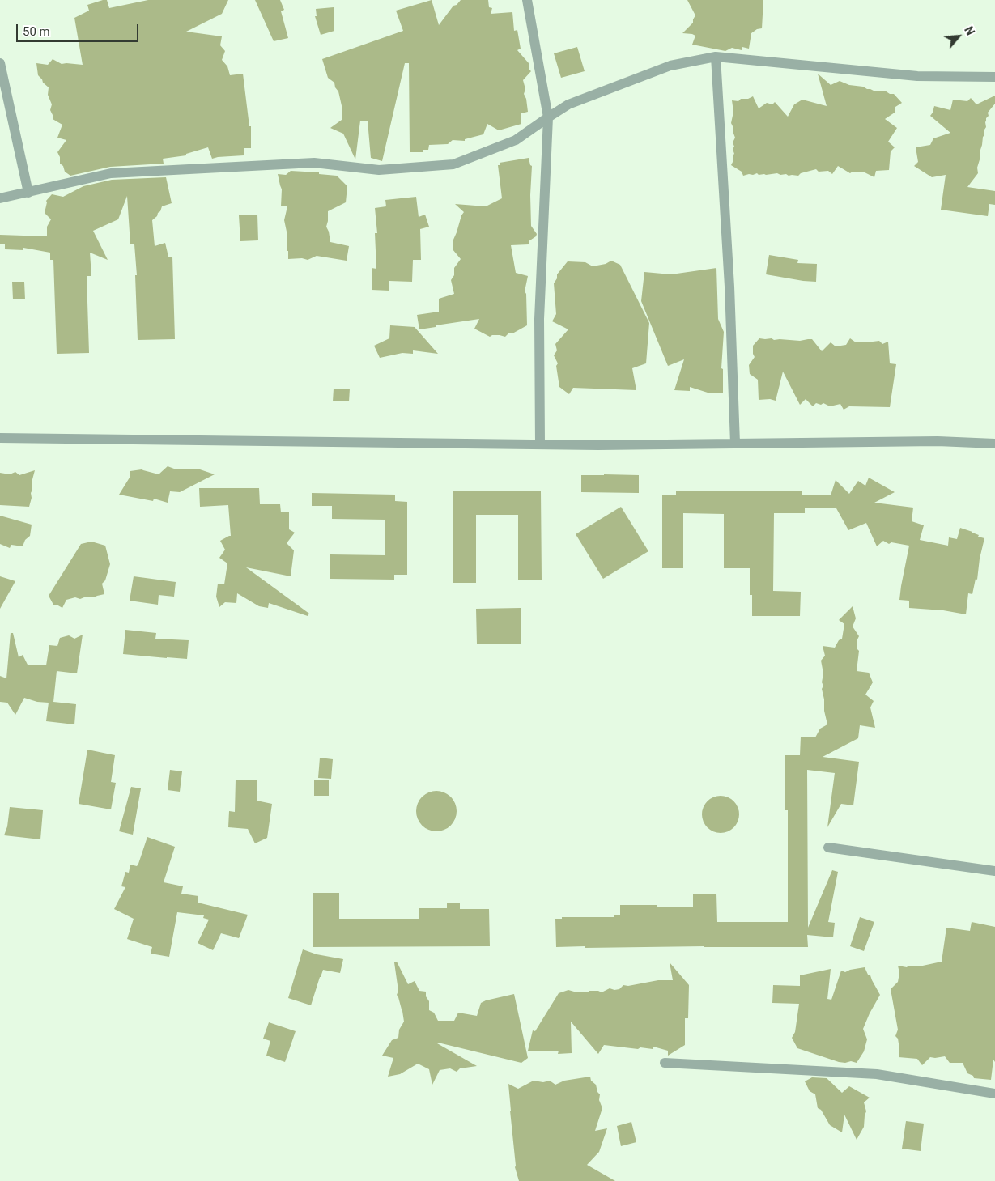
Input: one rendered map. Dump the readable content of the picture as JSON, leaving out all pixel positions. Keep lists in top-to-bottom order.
{
  "scale_bar": "50 m",
  "north": "top right"
}
